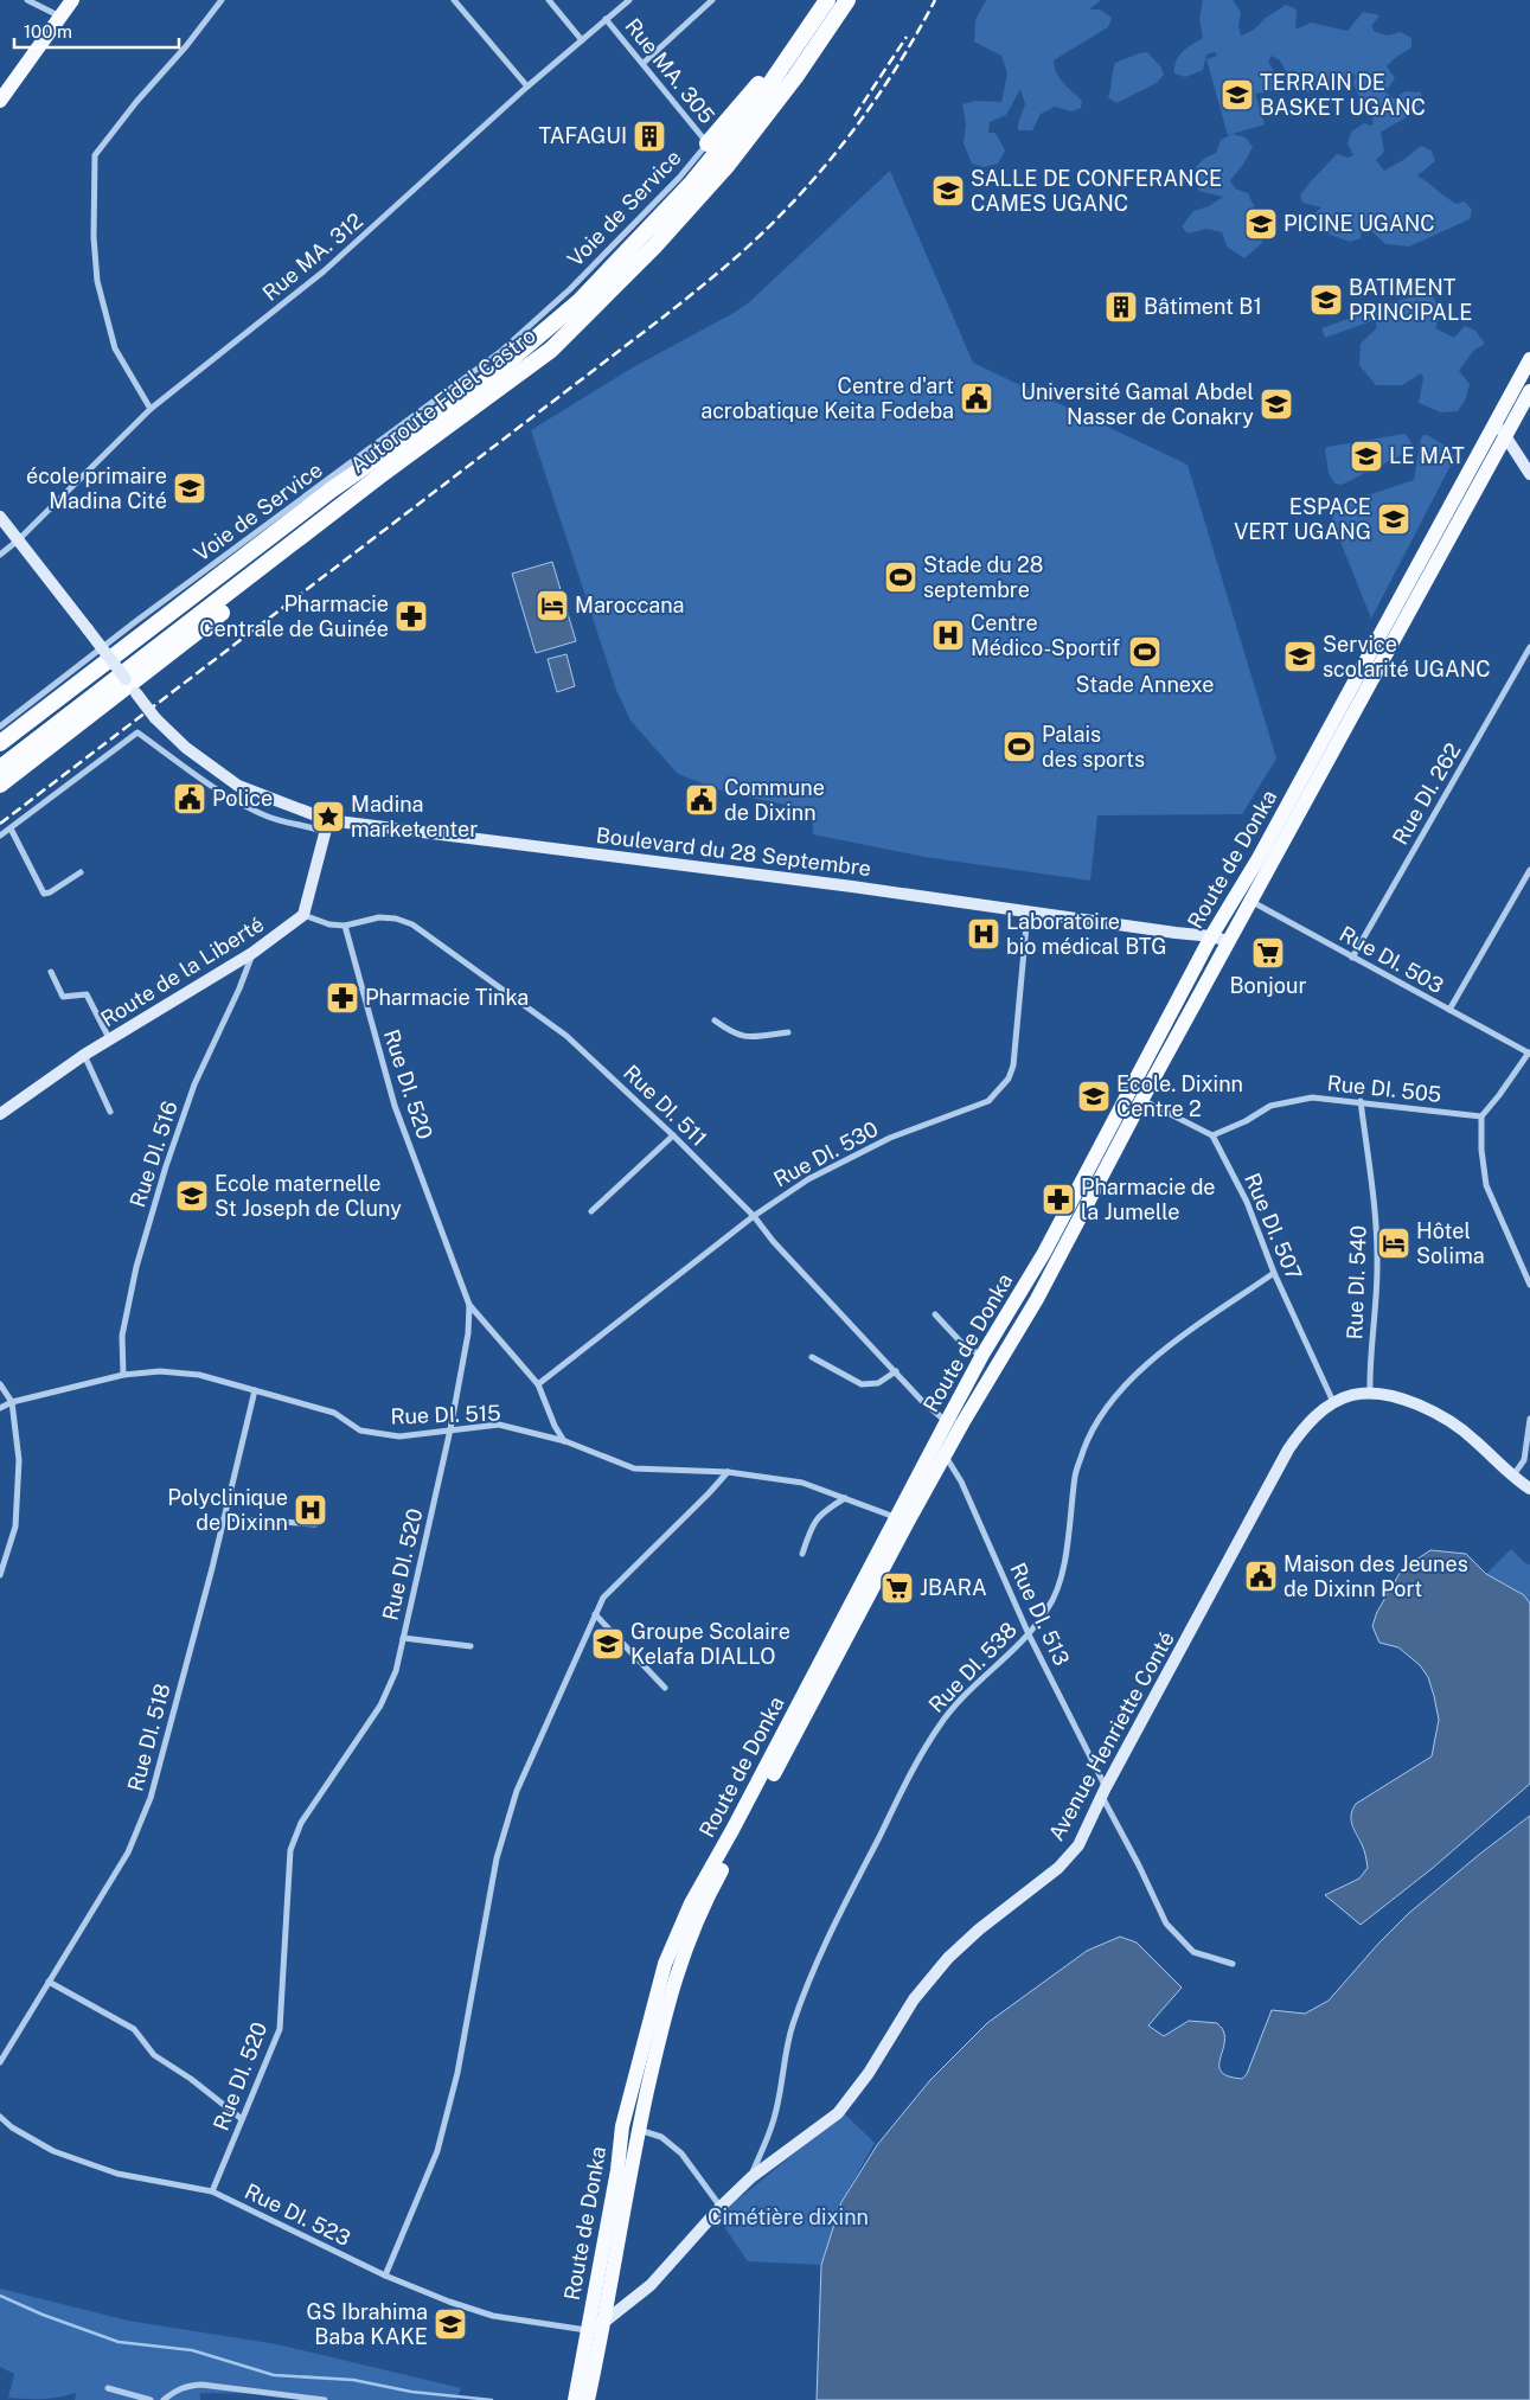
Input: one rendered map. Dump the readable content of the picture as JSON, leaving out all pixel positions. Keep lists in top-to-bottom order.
{
  "streets": {
    "highway": ["Autoroute Fidel Castro"],
    "main road": [
      "Boulevard du 28 Septembre",
      "Route de Donka",
      "Route de la Liberté",
      "Avenue Henriette Conté"
    ],
    "street": [
      "Rue MA. 305",
      "Voie de Service",
      "Rue MA. 312",
      "Rue DI. 262",
      "Rue DI. 503",
      "Rue DI. 520",
      "Rue DI. 505",
      "Rue DI. 511",
      "Rue DI. 516",
      "Rue DI. 530",
      "Rue DI. 507",
      "Rue DI. 540",
      "Rue DI. 515",
      "Rue DI. 513",
      "Rue DI. 538",
      "Rue DI. 518",
      "Rue DI. 523"
    ]
  },
  "crossings": [
    ["Rue MA. 305", "Voie de Service"],
    ["Rue MA. 305", "Rue MA. 312"],
    ["Rue MA. 312", "Boulevard du 28 Septembre"],
    ["Rue DI. 262", "Rue DI. 503"],
    ["Boulevard du 28 Septembre", "Route de Donka"],
    ["Boulevard du 28 Septembre", "Rue DI. 530"],
    ["Route de Donka", "Rue DI. 503"],
    ["Route de Donka", "Rue DI. 511"],
    ["Route de Donka", "Rue DI. 515"],
    ["Route de Donka", "Rue DI. 513"],
    ["Route de Donka", "Avenue Henriette Conté"],
    ["Route de Donka", "Rue DI. 523"],
    ["Route de la Liberté", "Rue DI. 511"],
    ["Route de la Liberté", "Rue DI. 516"],
    ["Rue DI. 520", "Rue DI. 511"],
    ["Rue DI. 520", "Rue DI. 515"],
    ["Rue DI. 520", "Rue DI. 523"],
    ["Rue DI. 505", "Rue DI. 507"],
    ["Rue DI. 505", "Rue DI. 540"],
    ["Rue DI. 511", "Rue DI. 530"],
    ["Rue DI. 516", "Rue DI. 515"],
    ["Rue DI. 507", "Rue DI. 538"],
    ["Rue DI. 507", "Avenue Henriette Conté"],
    ["Rue DI. 540", "Avenue Henriette Conté"],
    ["Rue DI. 515", "Rue DI. 518"],
    ["Rue DI. 513", "Rue DI. 538"],
    ["Rue DI. 513", "Avenue Henriette Conté"],
    ["Rue DI. 538", "Avenue Henriette Conté"],
    ["Avenue Henriette Conté", "Rue DI. 523"]
  ],
  "parks": ["Cimétière dixinn"],
  "places": {
    "school or university": [
      "TERRAIN DE BASKET UGANC",
      "SALLE DE CONFERANCE CAMES UGANC",
      "PICINE UGANC",
      "BATIMENT PRINCIPALE",
      "Université Gamal Abdel Nasser de Conakry",
      "LE MAT",
      "école primaire Madina Cité",
      "ESPACE VERT UGANG",
      "Service scolarité UGANC",
      "Ecole. Dixinn Centre 2",
      "Ecole maternelle St Joseph de Cluny",
      "Groupe Scolaire Kelafa DIALLO",
      "GS Ibrahima Baba KAKE"
    ],
    "building": ["TAFAGUI", "Bâtiment B1"],
    "public building": [
      "Centre d'art acrobatique Keita Fodeba",
      "Police",
      "Commune de Dixinn",
      "Maison des Jeunes de Dixinn Port"
    ],
    "sports": ["Stade du 28 septembre", "Stade Annexe", "Palais des sports"],
    "hotel": ["Maroccana", "Hôtel Solima"],
    "pharmacy": ["Pharmacie Centrale de Guinée", "Pharmacie Tinka", "Pharmacie de la Jumelle"],
    "hospital": ["Centre Médico-Sportif", "Laboratoire bio médical BTG", "Polyclinique de Dixinn"],
    "place": ["Madina market enter"],
    "supermarket": ["Bonjour", "JBARA"]
  },
  "scale_bar": "100 m"
}
